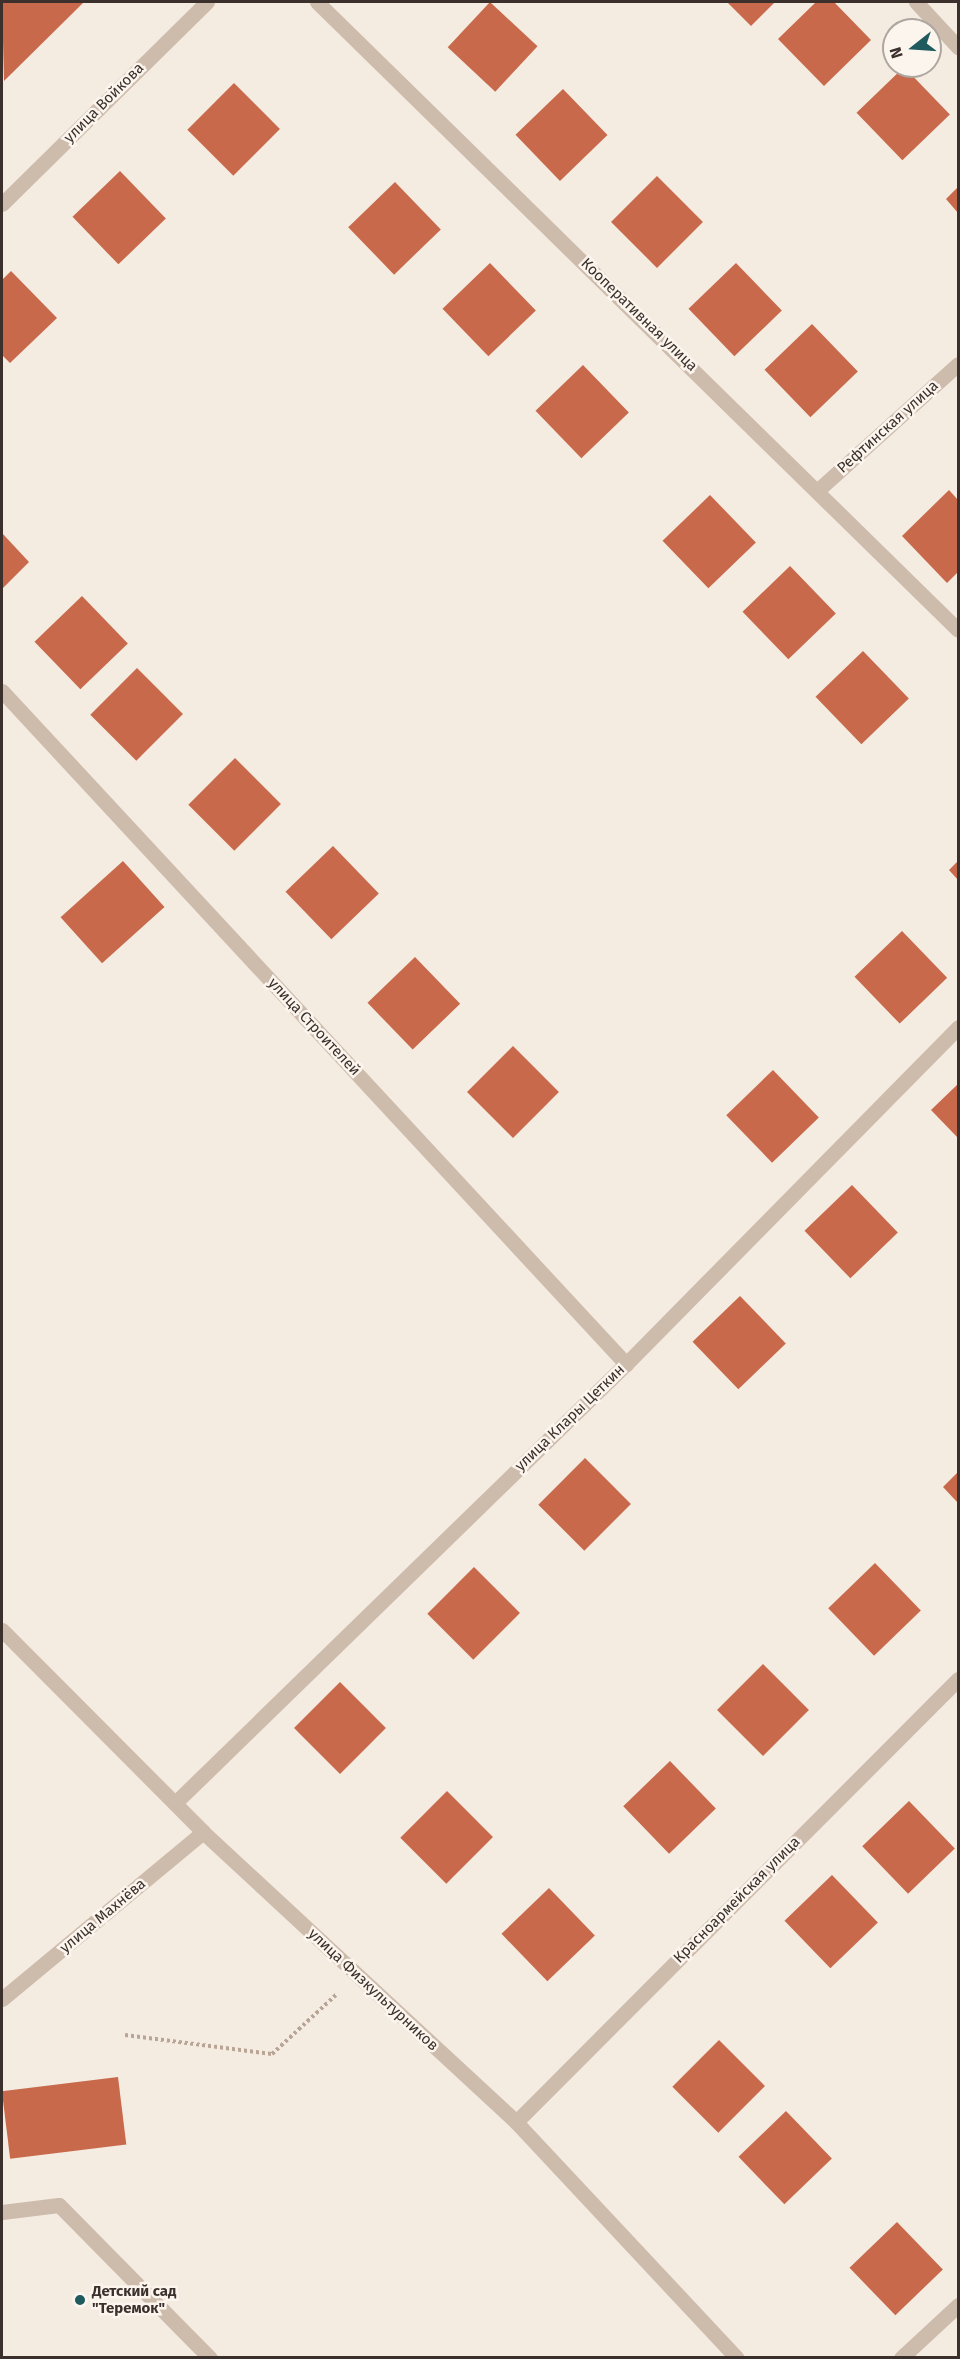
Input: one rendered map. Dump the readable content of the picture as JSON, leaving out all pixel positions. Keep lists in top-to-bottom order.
{
  "streets": {
    "street": [
      "улица Войкова",
      "Кооперативная улица",
      "Рефтинская улица",
      "улица Строителей",
      "улица Клары Цеткин",
      "Красноармейская улица",
      "улица Махнёва",
      "улица Физкультурников"
    ]
  },
  "crossings": [
    ["Кооперативная улица", "Рефтинская улица"],
    ["улица Строителей", "улица Клары Цеткин"],
    ["улица Клары Цеткин", "улица Физкультурников"],
    ["Красноармейская улица", "улица Физкультурников"],
    ["улица Махнёва", "улица Физкультурников"]
  ],
  "places": ["Детский сад \"Теремок\""],
  "north": "left"
}
